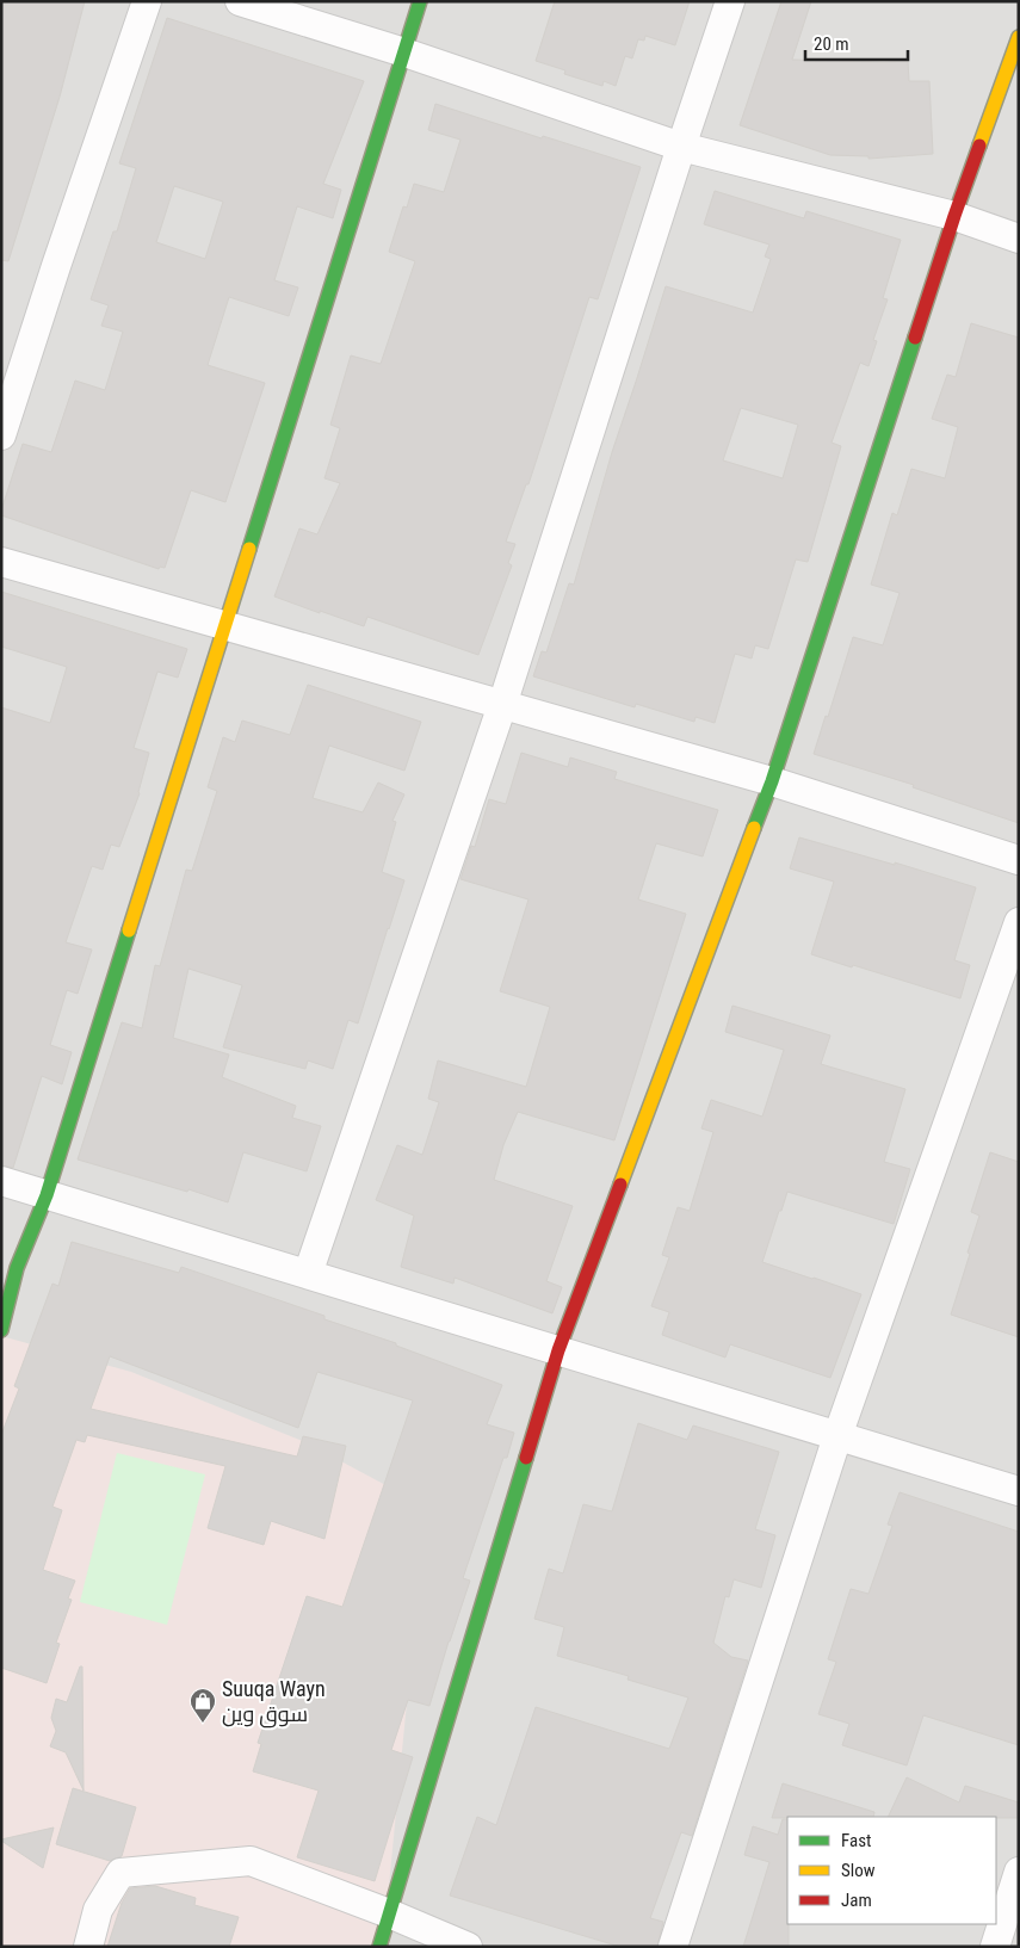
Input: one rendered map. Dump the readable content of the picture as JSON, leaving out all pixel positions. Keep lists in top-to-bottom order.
{
  "places": {
    "shop": ["Suuqa Wayn سوق وين"]
  },
  "legend": ["Fast", "Slow", "Jam"],
  "scale_bar": "20 m"
}
